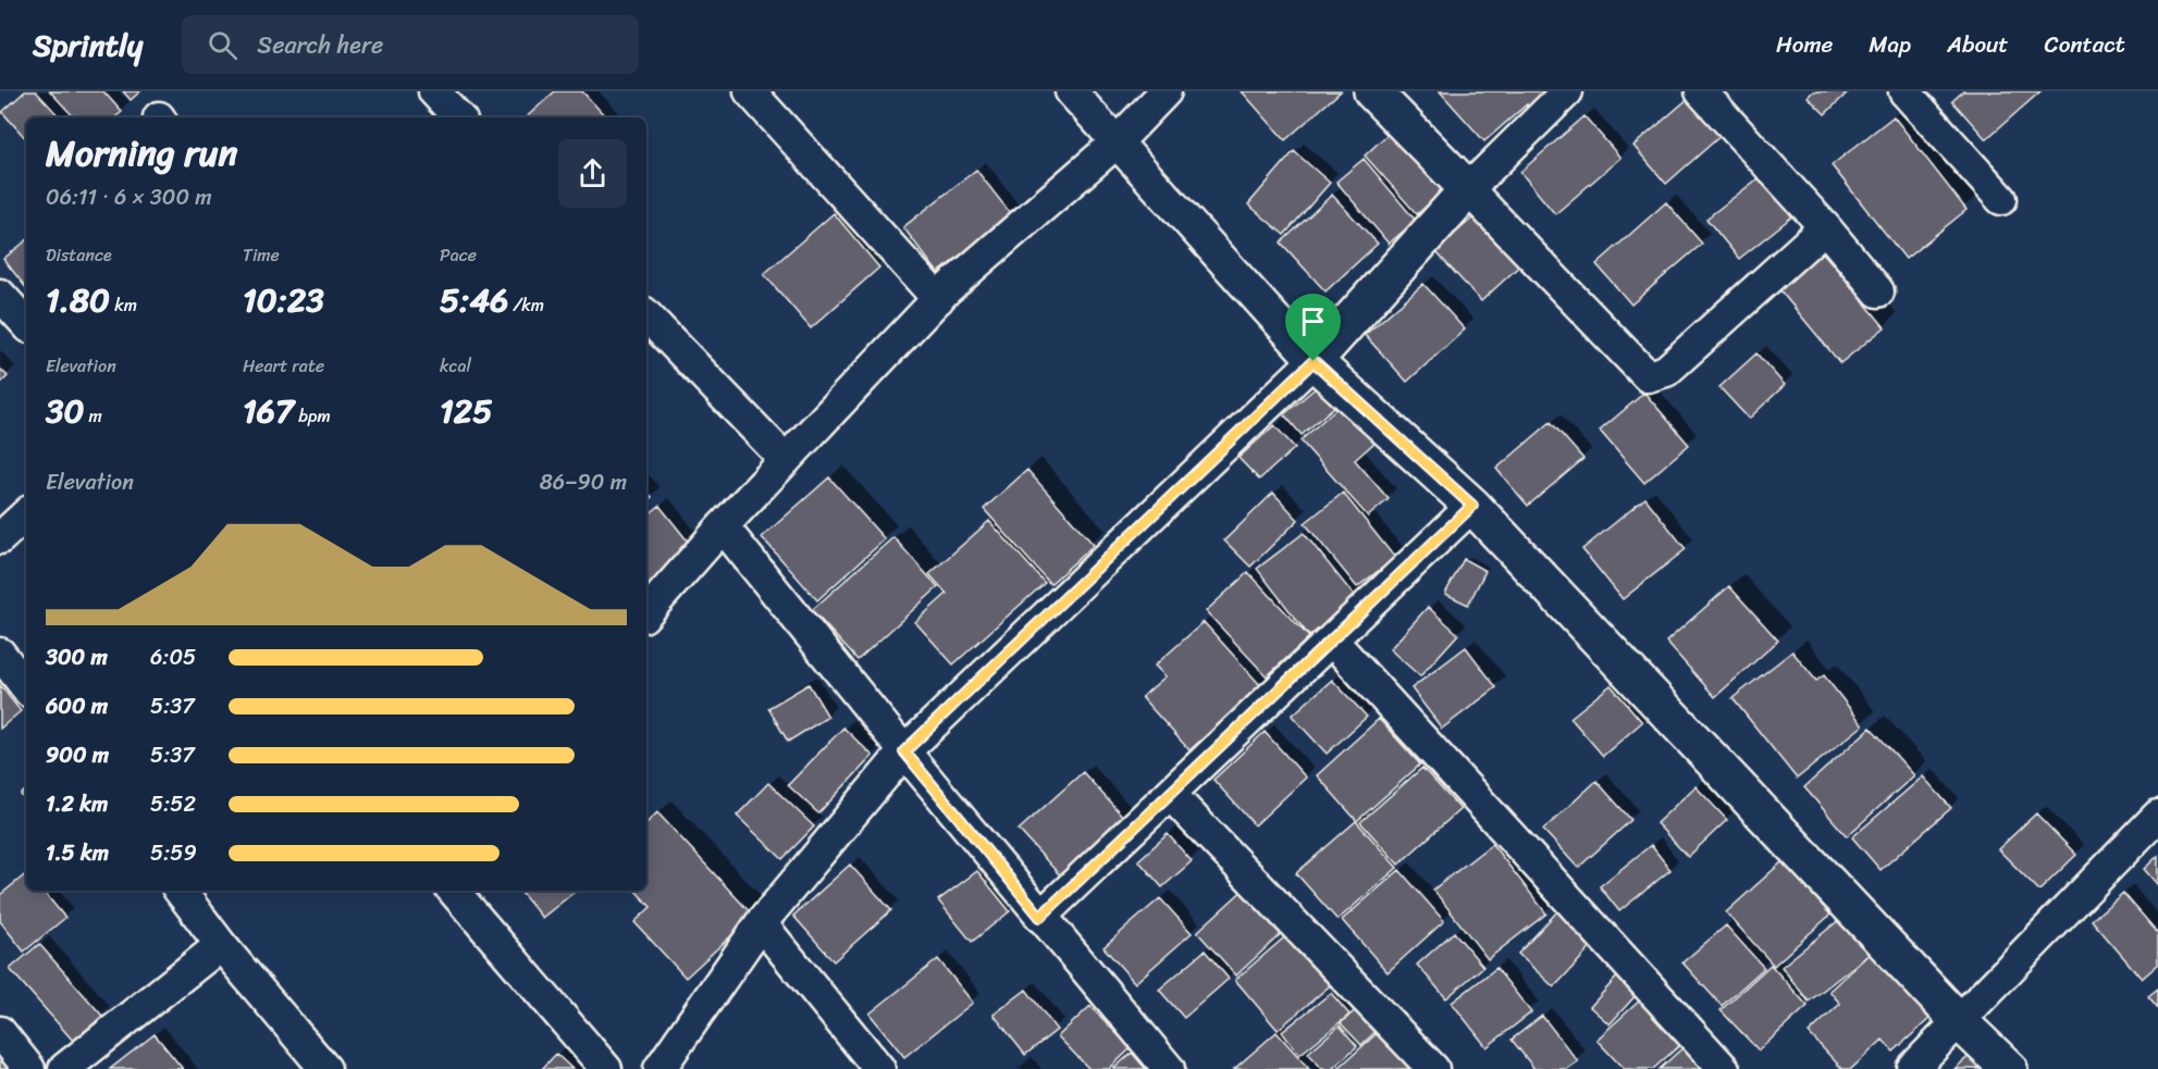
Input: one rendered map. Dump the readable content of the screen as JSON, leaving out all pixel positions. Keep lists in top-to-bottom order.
{
  "page": {
    "header": "Sprintly",
    "search": "Search here",
    "nav": [
      "Home",
      "Map",
      "About",
      "Contact"
    ],
    "heading": ["Morning run", "06:11 · 6 × 300 m"],
    "stats": [
      ["Distance", "1.80 km"],
      ["Time", "10:23"],
      ["Pace", "5:46 /km"],
      ["Elevation", "30 m"],
      ["Heart rate", "167 bpm"],
      ["kcal", "125"]
    ],
    "chart": ["Elevation", "86–90 m"],
    "list": [
      {
        "name": "300 m",
        "note": "6:05"
      },
      {
        "name": "600 m",
        "note": "5:37"
      },
      {
        "name": "900 m",
        "note": "5:37"
      },
      {
        "name": "1.2 km",
        "note": "5:52"
      },
      {
        "name": "1.5 km",
        "note": "5:59"
      }
    ]
  }
}
